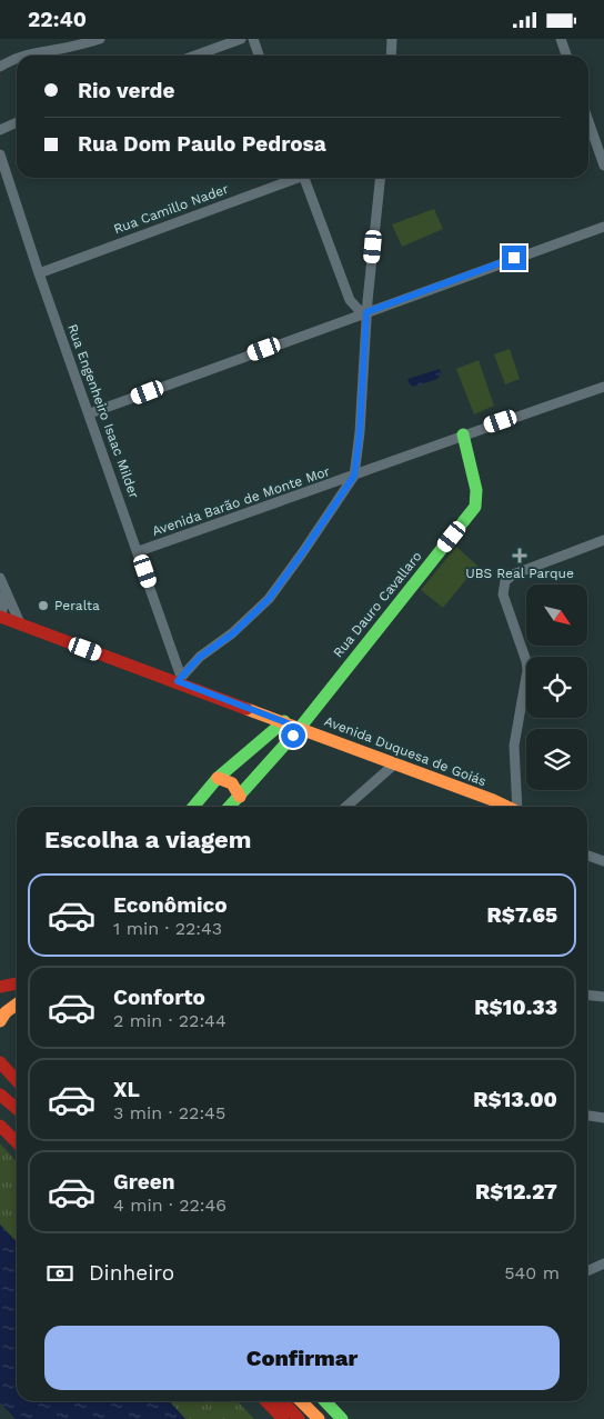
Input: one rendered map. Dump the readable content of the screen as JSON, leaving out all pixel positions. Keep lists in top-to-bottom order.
{
  "streets": {
    "main road": ["Rua Dauro Cavallaro", "Avenida Duquesa de Goiás"],
    "street": ["Rua Camillo Nader", "Rua Engenheiro Isaac Milder", "Avenida Barão de Monte Mor"]
  },
  "crossings": [
    ["Rua Camillo Nader", "Rua Engenheiro Isaac Milder"],
    ["Rua Engenheiro Isaac Milder", "Avenida Barão de Monte Mor"],
    ["Rua Engenheiro Isaac Milder", "Avenida Duquesa de Goiás"],
    ["Avenida Barão de Monte Mor", "Rua Dauro Cavallaro"],
    ["Rua Dauro Cavallaro", "Avenida Duquesa de Goiás"]
  ],
  "places": {
    "health": ["UBS Real Parque"],
    "other": ["Peralta"]
  },
  "north": "bottom right",
  "page": {
    "status": "22:40",
    "banner": ["Rio verde", "Rua Dom Paulo Pedrosa"],
    "heading": "Escolha a viagem",
    "list": [
      {
        "name": "Econômico",
        "note": "1 min · 22:43",
        "value": "R$7.65"
      },
      {
        "name": "Conforto",
        "note": "2 min · 22:44",
        "value": "R$10.33"
      },
      {
        "name": "XL",
        "note": "3 min · 22:45",
        "value": "R$13.00"
      },
      {
        "name": "Green",
        "note": "4 min · 22:46",
        "value": "R$12.27"
      }
    ],
    "pay": ["Dinheiro", "540 m"],
    "buttons": "Confirmar"
  }
}
